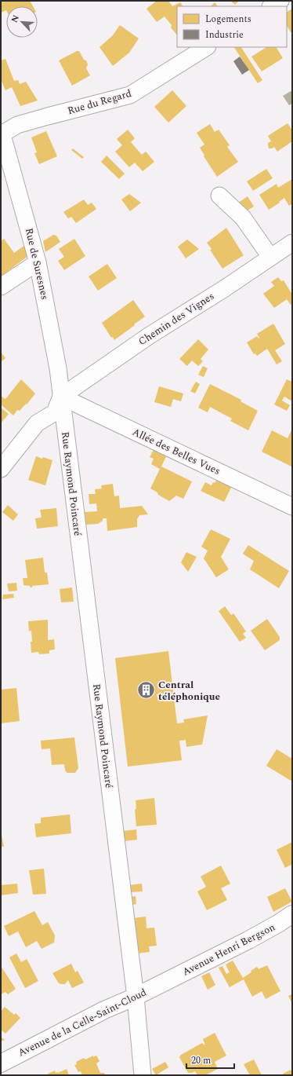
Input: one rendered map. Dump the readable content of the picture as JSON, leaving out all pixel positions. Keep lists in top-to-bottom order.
{
  "streets": {
    "street": [
      "Rue du Regard",
      "Rue de Suresnes",
      "Chemin des Vignes",
      "Allée des Belles Vues",
      "Rue Raymond Poincaré",
      "Avenue Henri Bergson",
      "Avenue de la Celle-Saint-Cloud"
    ]
  },
  "crossings": [
    ["Rue du Regard", "Rue de Suresnes"],
    ["Rue de Suresnes", "Chemin des Vignes"],
    ["Rue de Suresnes", "Allée des Belles Vues"],
    ["Rue de Suresnes", "Rue Raymond Poincaré"],
    ["Chemin des Vignes", "Allée des Belles Vues"],
    ["Chemin des Vignes", "Rue Raymond Poincaré"],
    ["Allée des Belles Vues", "Rue Raymond Poincaré"],
    ["Rue Raymond Poincaré", "Avenue de la Celle-Saint-Cloud"],
    ["Avenue Henri Bergson", "Avenue de la Celle-Saint-Cloud"]
  ],
  "places": {
    "building": ["Central téléphonique"]
  },
  "legend": ["Logements", "Industrie"],
  "scale_bar": "20 m",
  "north": "top left"
}
